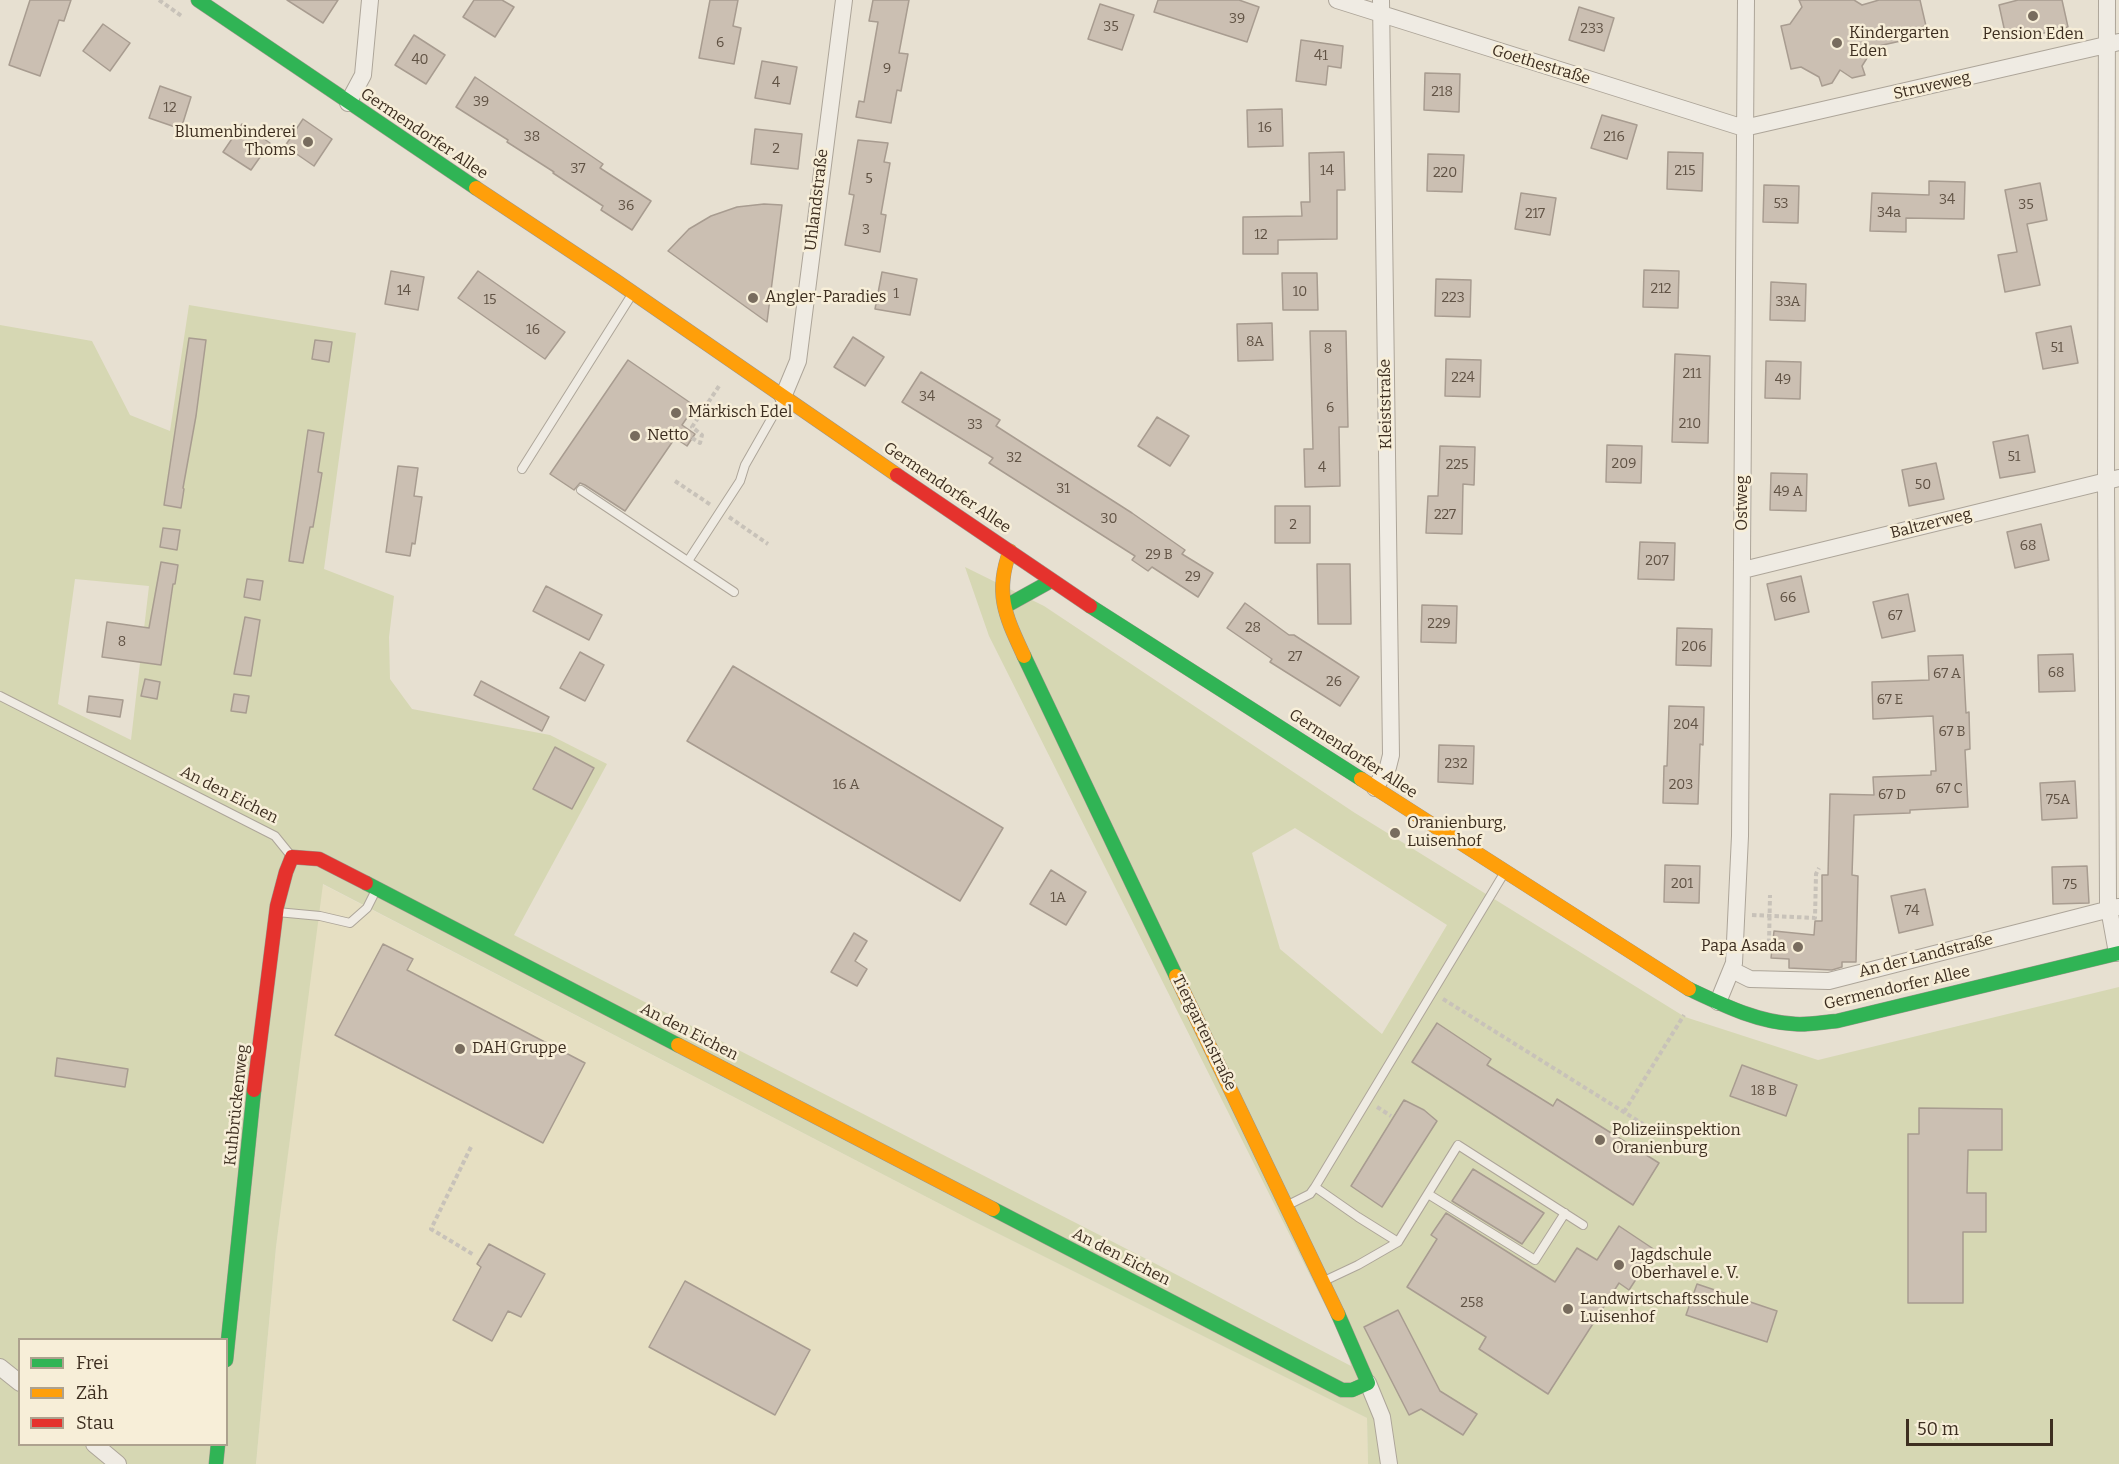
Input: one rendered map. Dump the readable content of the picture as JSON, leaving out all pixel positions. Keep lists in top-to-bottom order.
{
  "streets": {
    "street": [
      "Goethestraße",
      "Struveweg",
      "Germendorfer Allee",
      "Uhlandstraße",
      "Kleiststraße",
      "Ostweg",
      "Baltzerweg",
      "An den Eichen",
      "An der Landstraße",
      "Tiergartenstraße",
      "Kuhbrückenweg"
    ]
  },
  "crossings": [
    ["Goethestraße", "Struveweg"],
    ["Goethestraße", "Kleiststraße"],
    ["Goethestraße", "Ostweg"],
    ["Struveweg", "Ostweg"],
    ["Germendorfer Allee", "Uhlandstraße"],
    ["Germendorfer Allee", "Kleiststraße"],
    ["Germendorfer Allee", "Ostweg"],
    ["Germendorfer Allee", "Tiergartenstraße"],
    ["Ostweg", "Baltzerweg"],
    ["Ostweg", "An der Landstraße"],
    ["An den Eichen", "Tiergartenstraße"],
    ["An den Eichen", "Kuhbrückenweg"]
  ],
  "places": [
    "Pension Eden",
    "Kindergarten Eden",
    "Blumenbinderei Thoms",
    "Angler-Paradies",
    "Märkisch Edel",
    "Netto",
    "Oranienburg, Luisenhof",
    "Papa Asada",
    "DAH Gruppe",
    "Polizeiinspektion Oranienburg",
    "Jagdschule Oberhavel e. V.",
    "Landwirtschaftsschule Luisenhof"
  ],
  "house_numbers": [
    "39",
    "35",
    "233",
    "6",
    "41",
    "40",
    "9",
    "4",
    "218",
    "39",
    "12",
    "16",
    "38",
    "216",
    "2",
    "37",
    "14",
    "215",
    "220",
    "5",
    "34",
    "53",
    "35",
    "36",
    "34a",
    "217",
    "3",
    "12",
    "212",
    "14",
    "10",
    "1",
    "223",
    "15",
    "33A",
    "16",
    "8A",
    "51",
    "8",
    "211",
    "224",
    "49",
    "34",
    "6",
    "210",
    "33",
    "51",
    "32",
    "209",
    "225",
    "4",
    "50",
    "31",
    "49 A",
    "227",
    "30",
    "2",
    "68",
    "29 B",
    "207",
    "29",
    "66",
    "67",
    "229",
    "28",
    "8",
    "206",
    "27",
    "68",
    "67 A",
    "26",
    "67 E",
    "204",
    "67 B",
    "232",
    "16 A",
    "203",
    "67 C",
    "67 D",
    "75A",
    "201",
    "75",
    "1A",
    "74",
    "18 B",
    "258"
  ],
  "legend": ["Frei", "Zäh", "Stau"],
  "scale_bar": "50 m"
}
